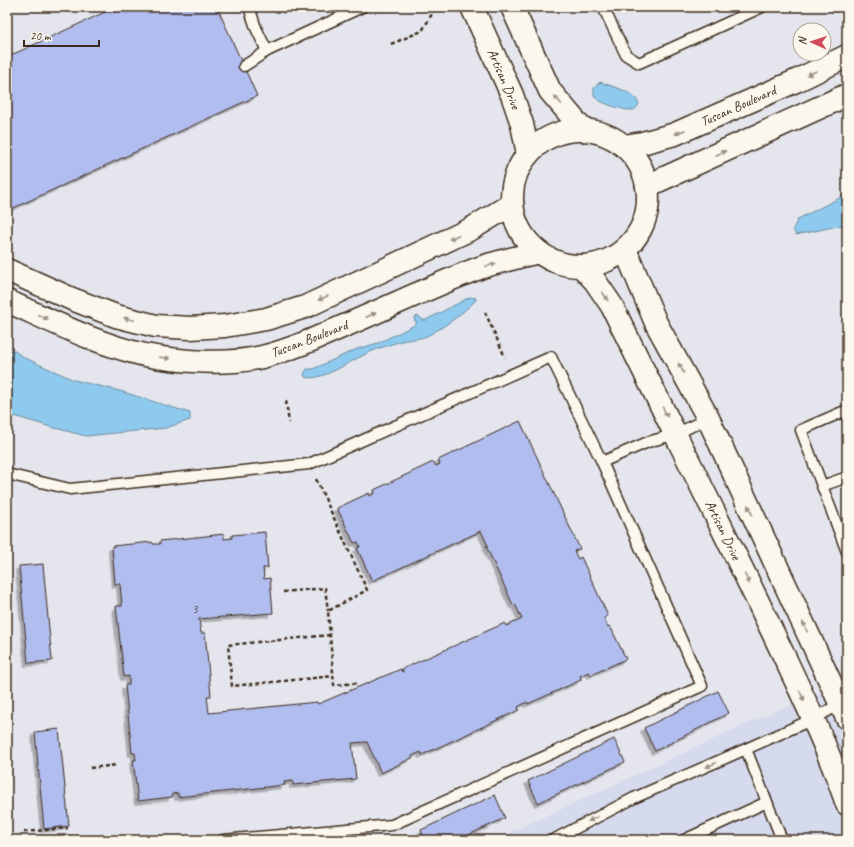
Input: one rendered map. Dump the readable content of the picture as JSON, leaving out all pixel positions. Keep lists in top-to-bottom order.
{
  "streets": {
    "main road": ["Artisan Drive", "Tuscan Boulevard"]
  },
  "crossings": [
    ["Artisan Drive", "Tuscan Boulevard"]
  ],
  "house_numbers": ["3"],
  "scale_bar": "20 m",
  "north": "left"
}
